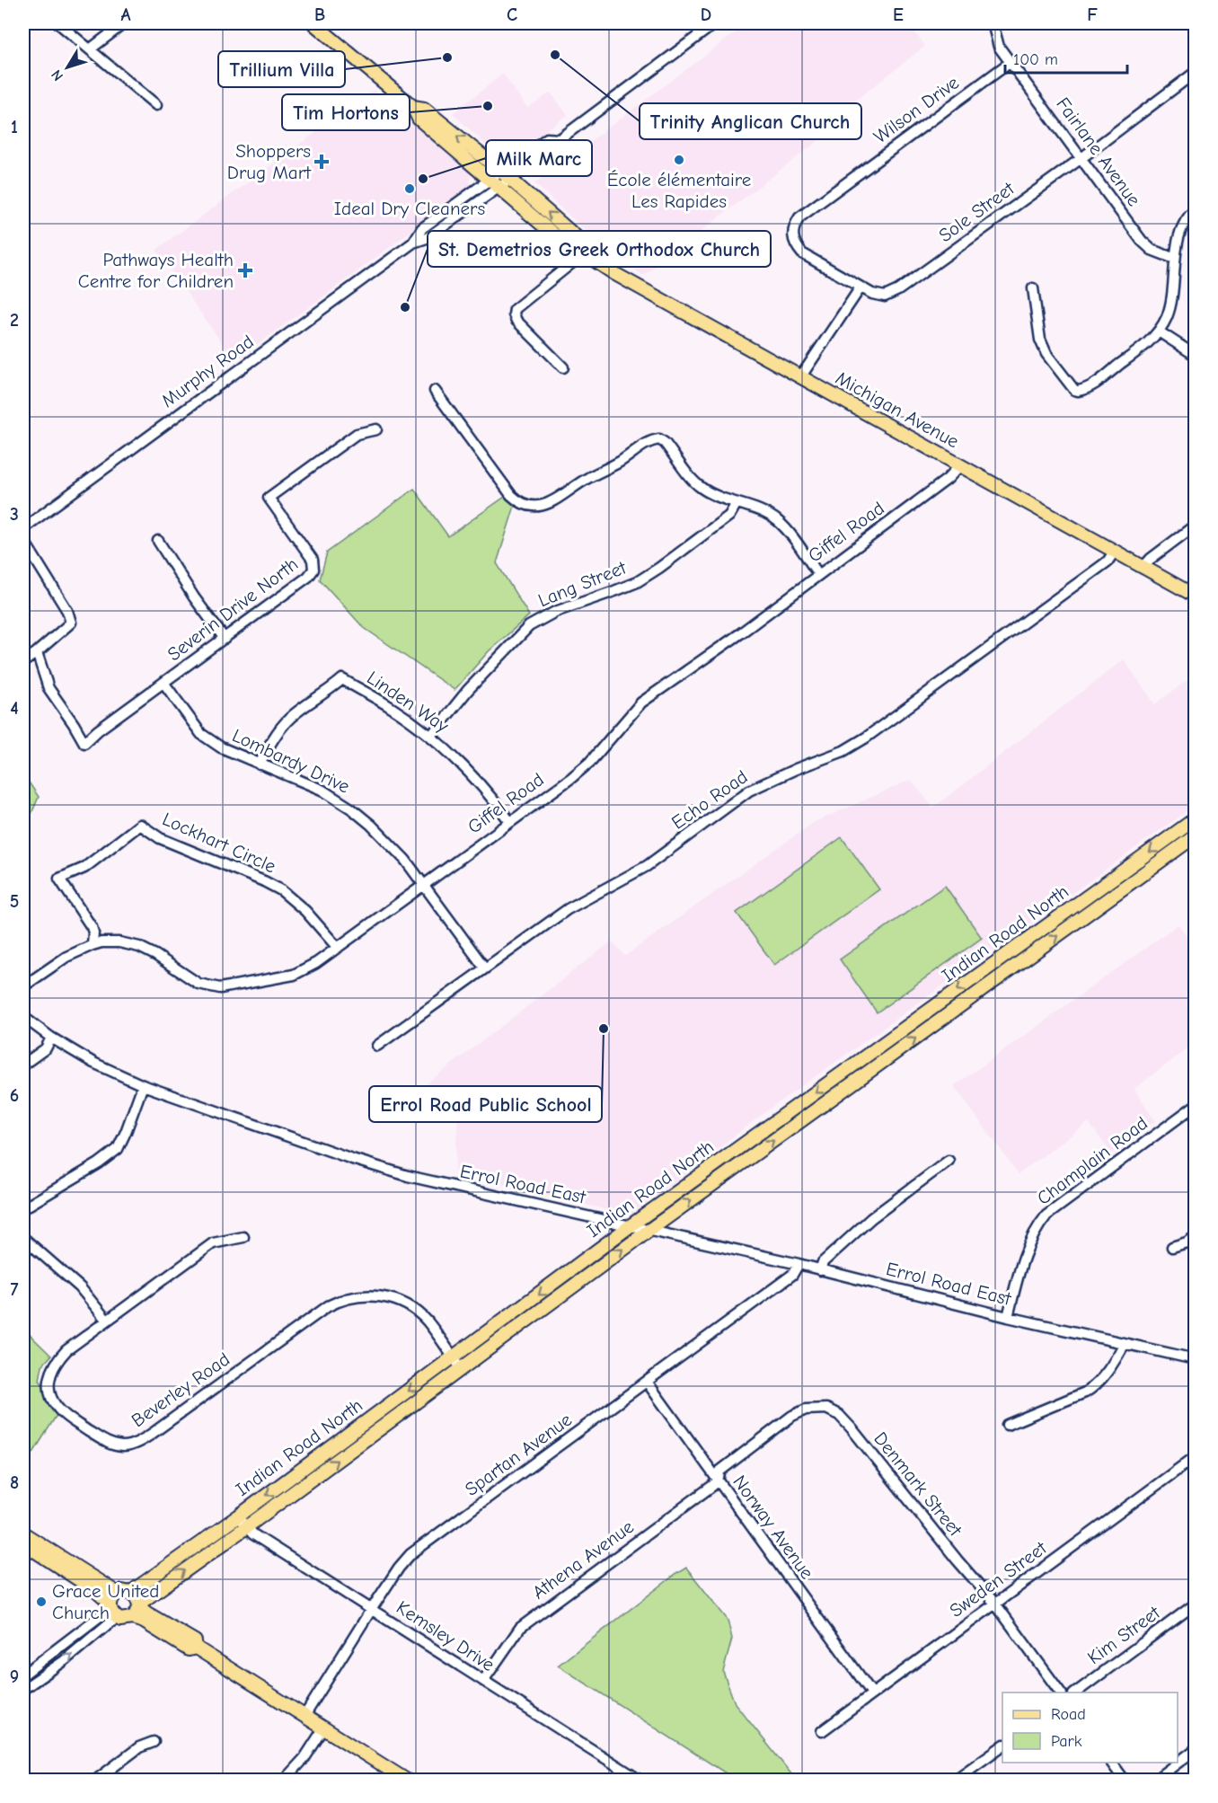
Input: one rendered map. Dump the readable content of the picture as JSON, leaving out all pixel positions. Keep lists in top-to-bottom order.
{
  "streets": {
    "main road": ["Michigan Avenue", "Indian Road North"],
    "street": [
      "Wilson Drive",
      "Fairlane Avenue",
      "Sole Street",
      "Murphy Road",
      "Giffel Road",
      "Lang Street",
      "Severin Drive North",
      "Linden Way",
      "Lombardy Drive",
      "Echo Road",
      "Lockhart Circle",
      "Champlain Road",
      "Errol Road East",
      "Beverley Road",
      "Spartan Avenue",
      "Denmark Street",
      "Norway Avenue",
      "Athena Avenue",
      "Sweden Street",
      "Kim Street",
      "Kemsley Drive"
    ]
  },
  "crossings": [
    ["Wilson Drive", "Fairlane Avenue"],
    ["Wilson Drive", "Sole Street"],
    ["Fairlane Avenue", "Sole Street"],
    ["Murphy Road", "Michigan Avenue"],
    ["Michigan Avenue", "Giffel Road"],
    ["Michigan Avenue", "Echo Road"],
    ["Giffel Road", "Linden Way"],
    ["Giffel Road", "Lombardy Drive"],
    ["Giffel Road", "Lockhart Circle"],
    ["Lang Street", "Linden Way"],
    ["Severin Drive North", "Lombardy Drive"],
    ["Linden Way", "Lombardy Drive"],
    ["Lombardy Drive", "Echo Road"],
    ["Indian Road North", "Errol Road East"],
    ["Indian Road North", "Beverley Road"],
    ["Indian Road North", "Kemsley Drive"],
    ["Champlain Road", "Errol Road East"],
    ["Errol Road East", "Spartan Avenue"],
    ["Spartan Avenue", "Norway Avenue"],
    ["Spartan Avenue", "Kemsley Drive"],
    ["Denmark Street", "Norway Avenue"],
    ["Denmark Street", "Athena Avenue"],
    ["Denmark Street", "Sweden Street"],
    ["Norway Avenue", "Athena Avenue"],
    ["Norway Avenue", "Sweden Street"],
    ["Athena Avenue", "Kemsley Drive"]
  ],
  "places": {
    "other": [
      "Trinity Anglican Church",
      "Trillium Villa",
      "Tim Hortons",
      "École élémentaire Les Rapides",
      "Milk Marc",
      "Ideal Dry Cleaners",
      "St. Demetrios Greek Orthodox Church",
      "Errol Road Public School",
      "Grace United Church"
    ],
    "health": ["Shoppers Drug Mart", "Pathways Health Centre for Children"]
  },
  "legend": ["Road", "Park"],
  "scale_bar": "100 m",
  "north": "bottom left",
  "grid": {
    "columns": [
      "A",
      "B",
      "C",
      "D",
      "E",
      "F"
    ],
    "rows": [
      "1",
      "2",
      "3",
      "4",
      "5",
      "6",
      "7",
      "8",
      "9"
    ]
  }
}
